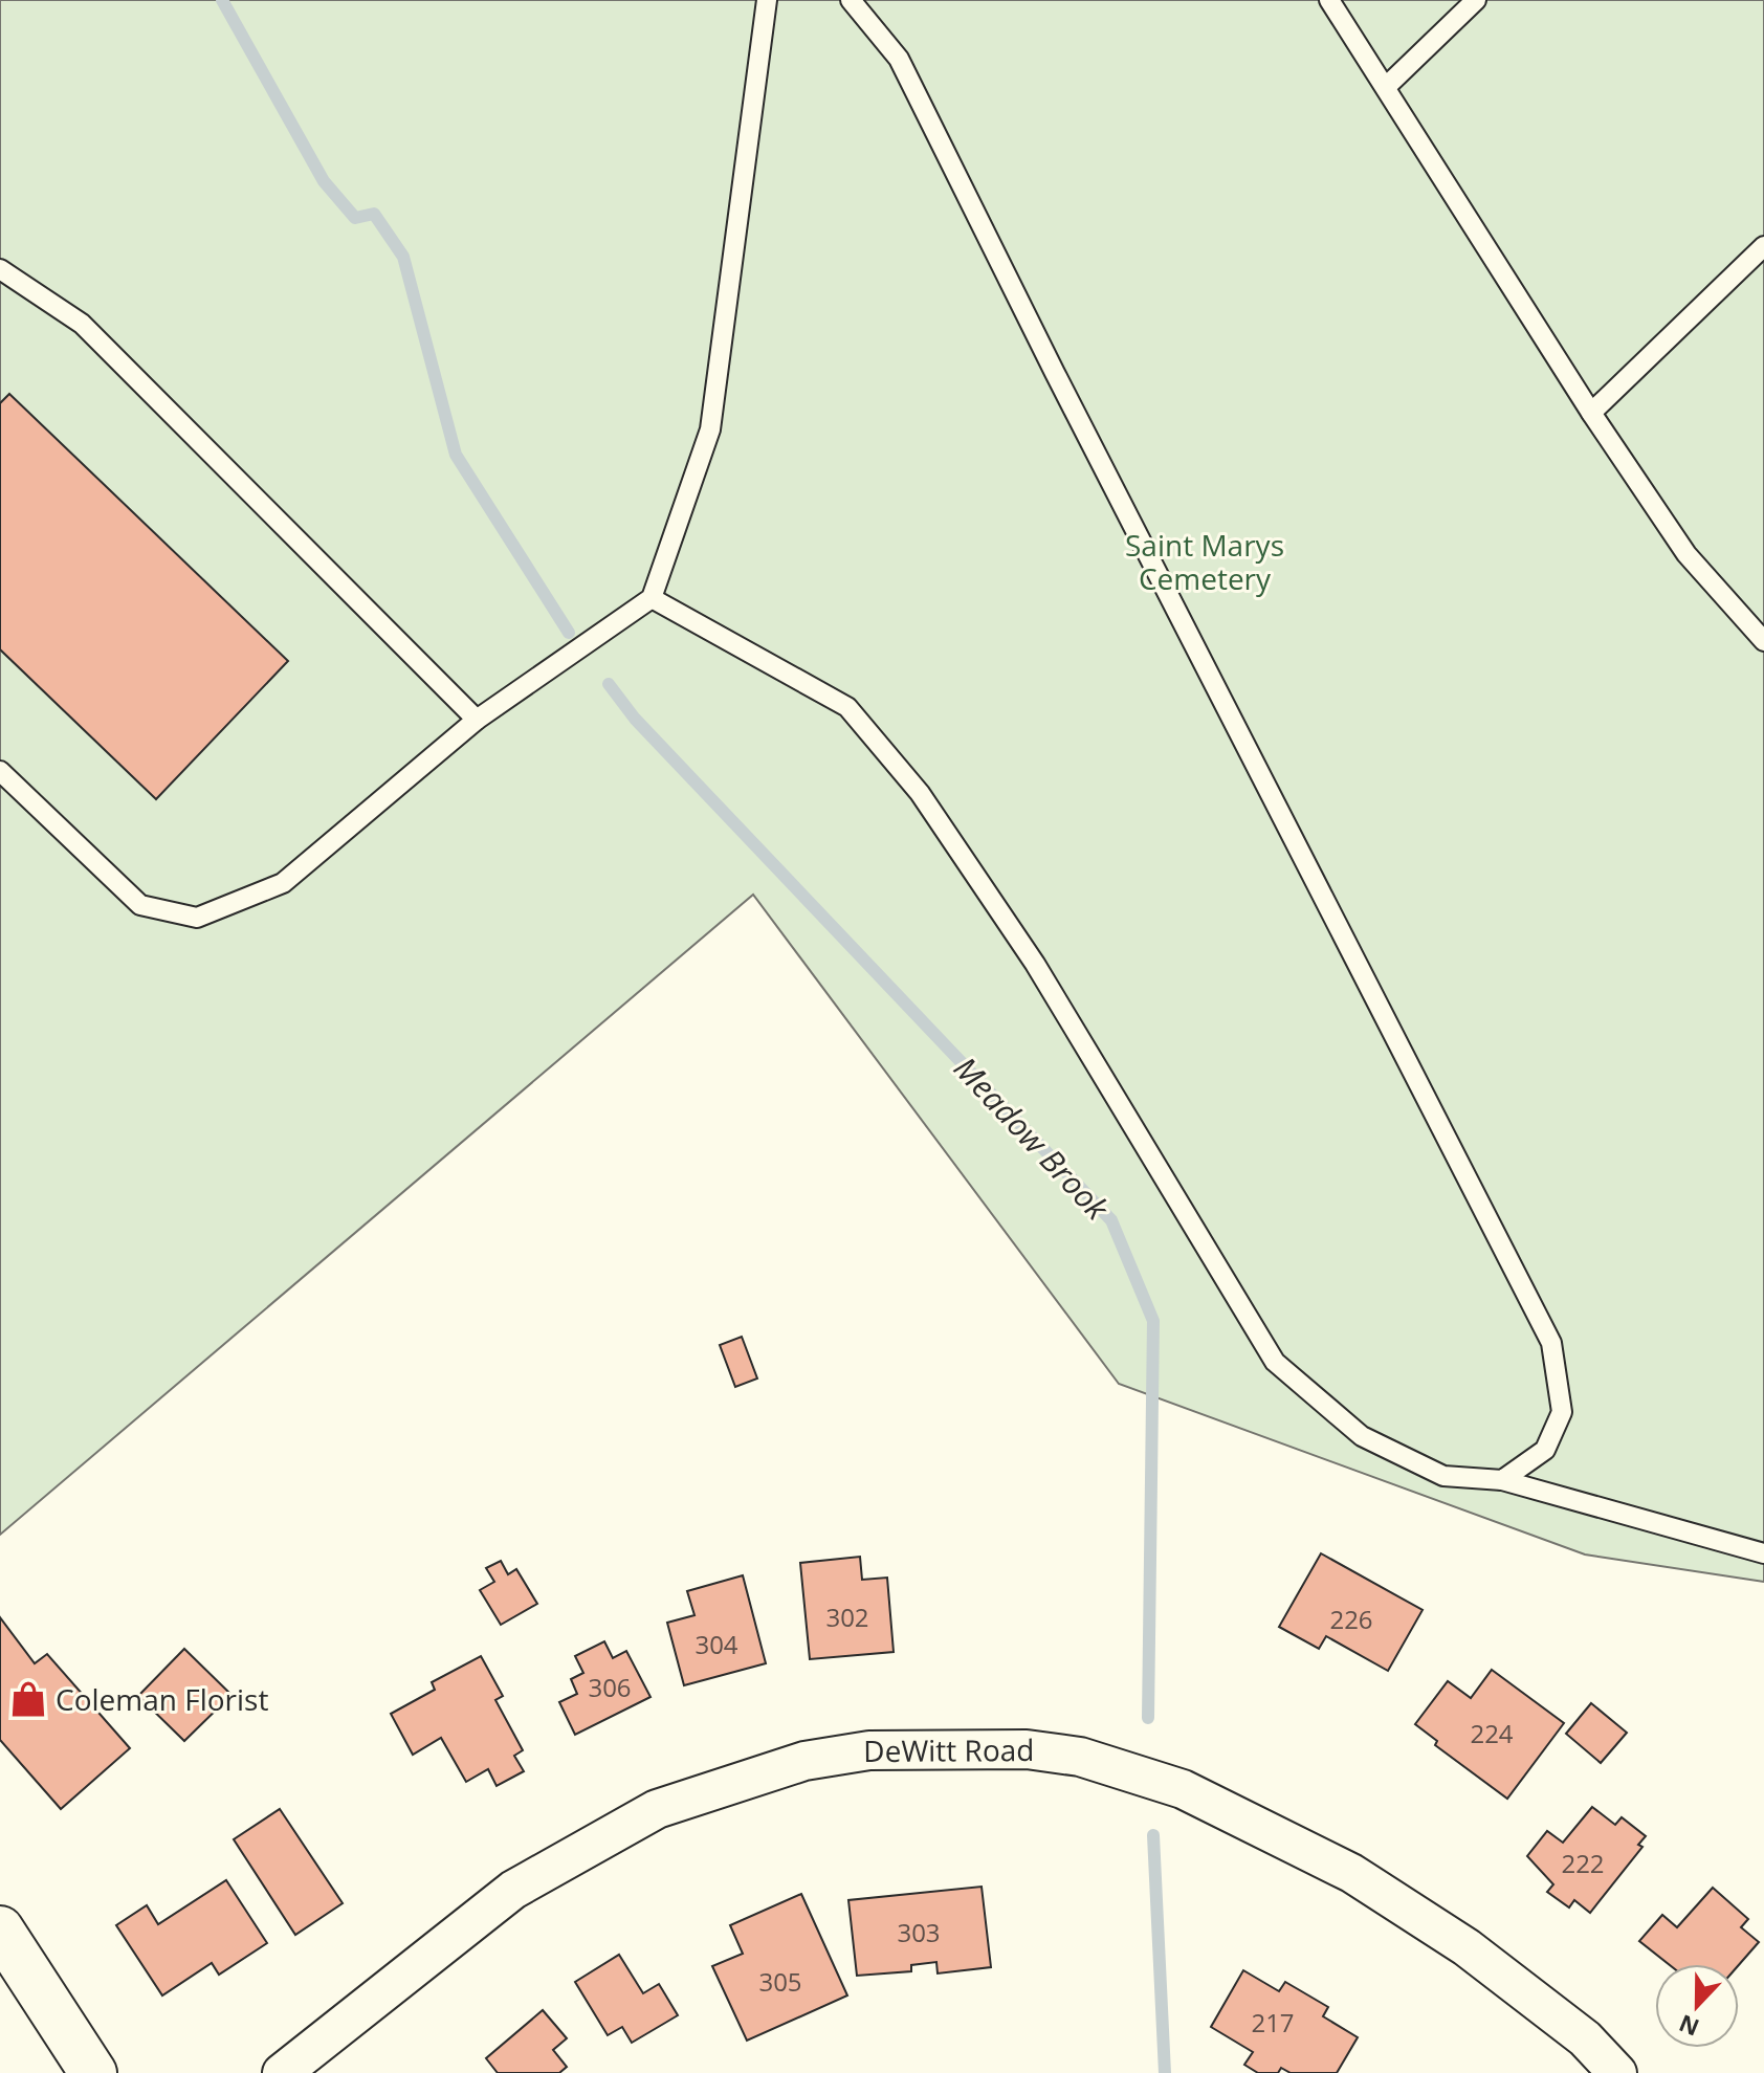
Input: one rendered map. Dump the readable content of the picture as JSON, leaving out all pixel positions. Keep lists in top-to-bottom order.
{
  "streets": {
    "street": ["DeWitt Road"]
  },
  "water": ["Meadow Brook"],
  "parks": ["Saint Marys Cemetery"],
  "places": {
    "shop": ["Coleman Florist"]
  },
  "house_numbers": [
    "302",
    "226",
    "304",
    "306",
    "224",
    "222",
    "303",
    "305",
    "217"
  ],
  "north": "bottom"
}
